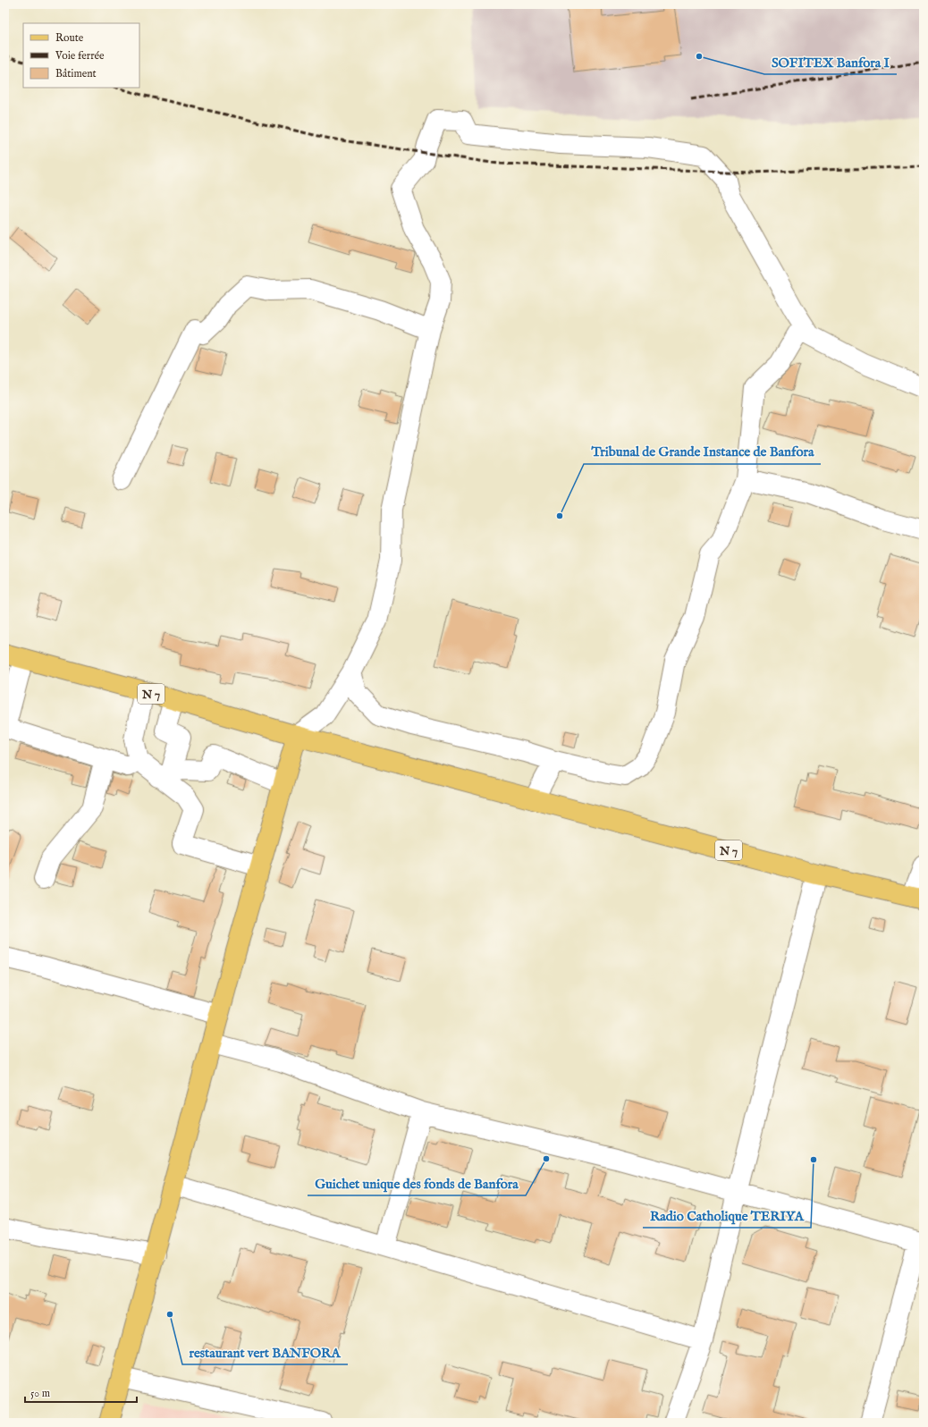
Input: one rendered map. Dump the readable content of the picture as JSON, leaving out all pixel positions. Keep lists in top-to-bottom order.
{
  "streets": {
    "main road": ["N 7"]
  },
  "places": [
    "SOFITEX Banfora I",
    "Tribunal de Grande Instance de Banfora",
    "Guichet unique des fonds de Banfora",
    "Radio Catholique TERIYA",
    "restaurant vert BANFORA"
  ],
  "legend": ["Route", "Voie ferrée", "Bâtiment"],
  "scale_bar": "50 m"
}
